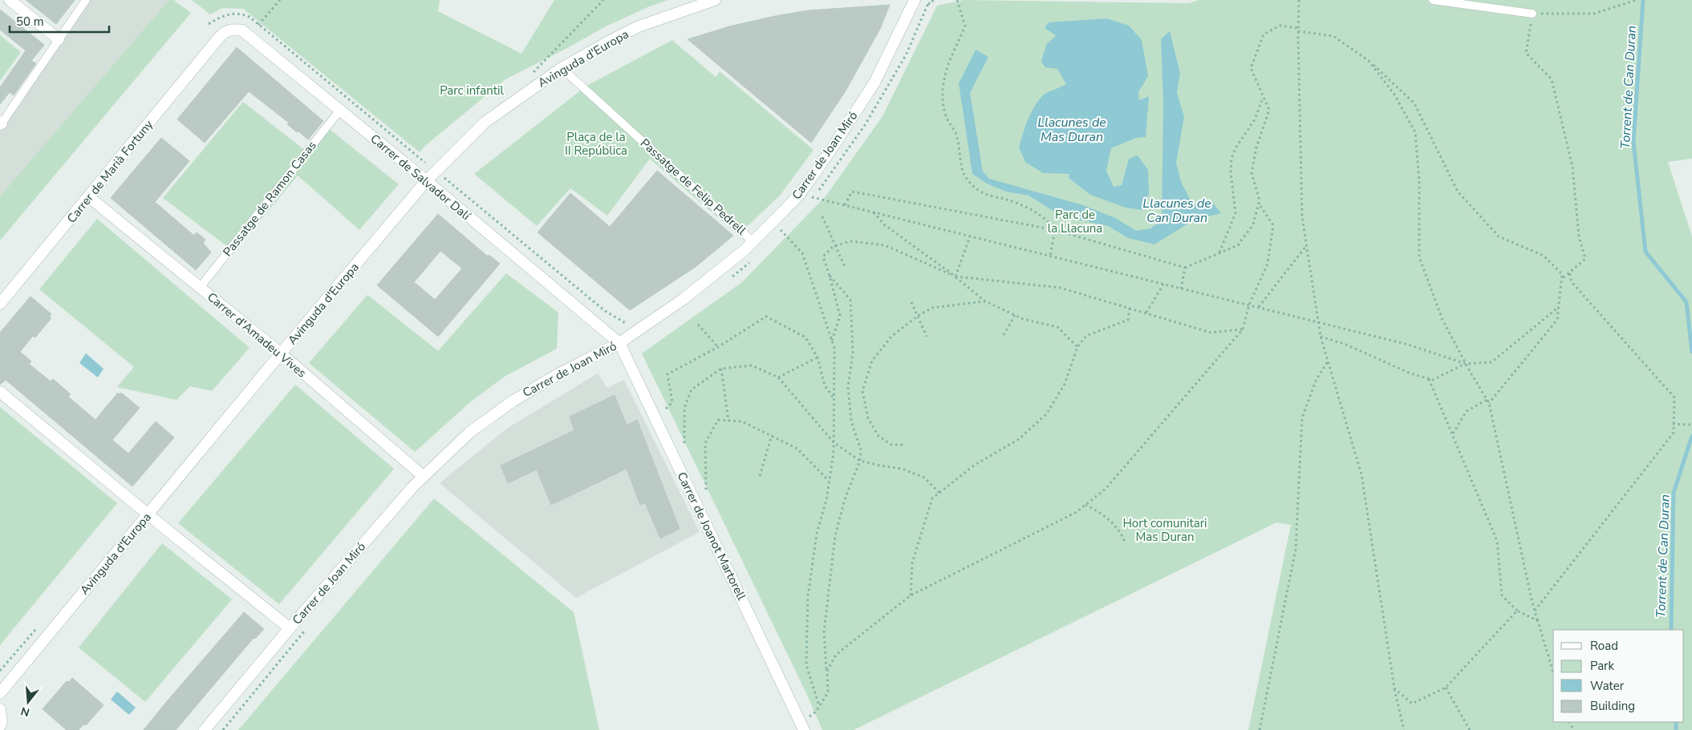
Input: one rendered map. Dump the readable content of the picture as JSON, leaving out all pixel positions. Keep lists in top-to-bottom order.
{
  "streets": {
    "street": [
      "Avinguda d'Europa",
      "Carrer de Joan Miró",
      "Carrer de Marià Fortuny",
      "Carrer de Salvador Dalí",
      "Passatge de Felip Pedrell",
      "Passatge de Ramon Casas",
      "Carrer d'Amadeu Vives",
      "Carrer de Joanot Martorell"
    ]
  },
  "crossings": [
    ["Avinguda d'Europa", "Carrer de Salvador Dalí"],
    ["Avinguda d'Europa", "Passatge de Felip Pedrell"],
    ["Avinguda d'Europa", "Carrer d'Amadeu Vives"],
    ["Carrer de Joan Miró", "Carrer de Salvador Dalí"],
    ["Carrer de Joan Miró", "Passatge de Felip Pedrell"],
    ["Carrer de Joan Miró", "Carrer d'Amadeu Vives"],
    ["Carrer de Joan Miró", "Carrer de Joanot Martorell"],
    ["Carrer de Marià Fortuny", "Carrer de Salvador Dalí"],
    ["Carrer de Marià Fortuny", "Carrer d'Amadeu Vives"],
    ["Carrer de Salvador Dalí", "Passatge de Ramon Casas"],
    ["Carrer de Salvador Dalí", "Carrer de Joanot Martorell"],
    ["Passatge de Ramon Casas", "Carrer d'Amadeu Vives"]
  ],
  "water": ["Torrent de Can Duran", "Llacunes de Mas Duran", "Llacunes de Can Duran"],
  "parks": [
    "Parc infantil",
    "Plaça de la II República",
    "Parc de la Llacuna",
    "Hort comunitari Mas Duran"
  ],
  "legend": [
    "Road",
    "Park",
    "Water",
    "Building"
  ],
  "scale_bar": "50 m",
  "north": "bottom"
}
